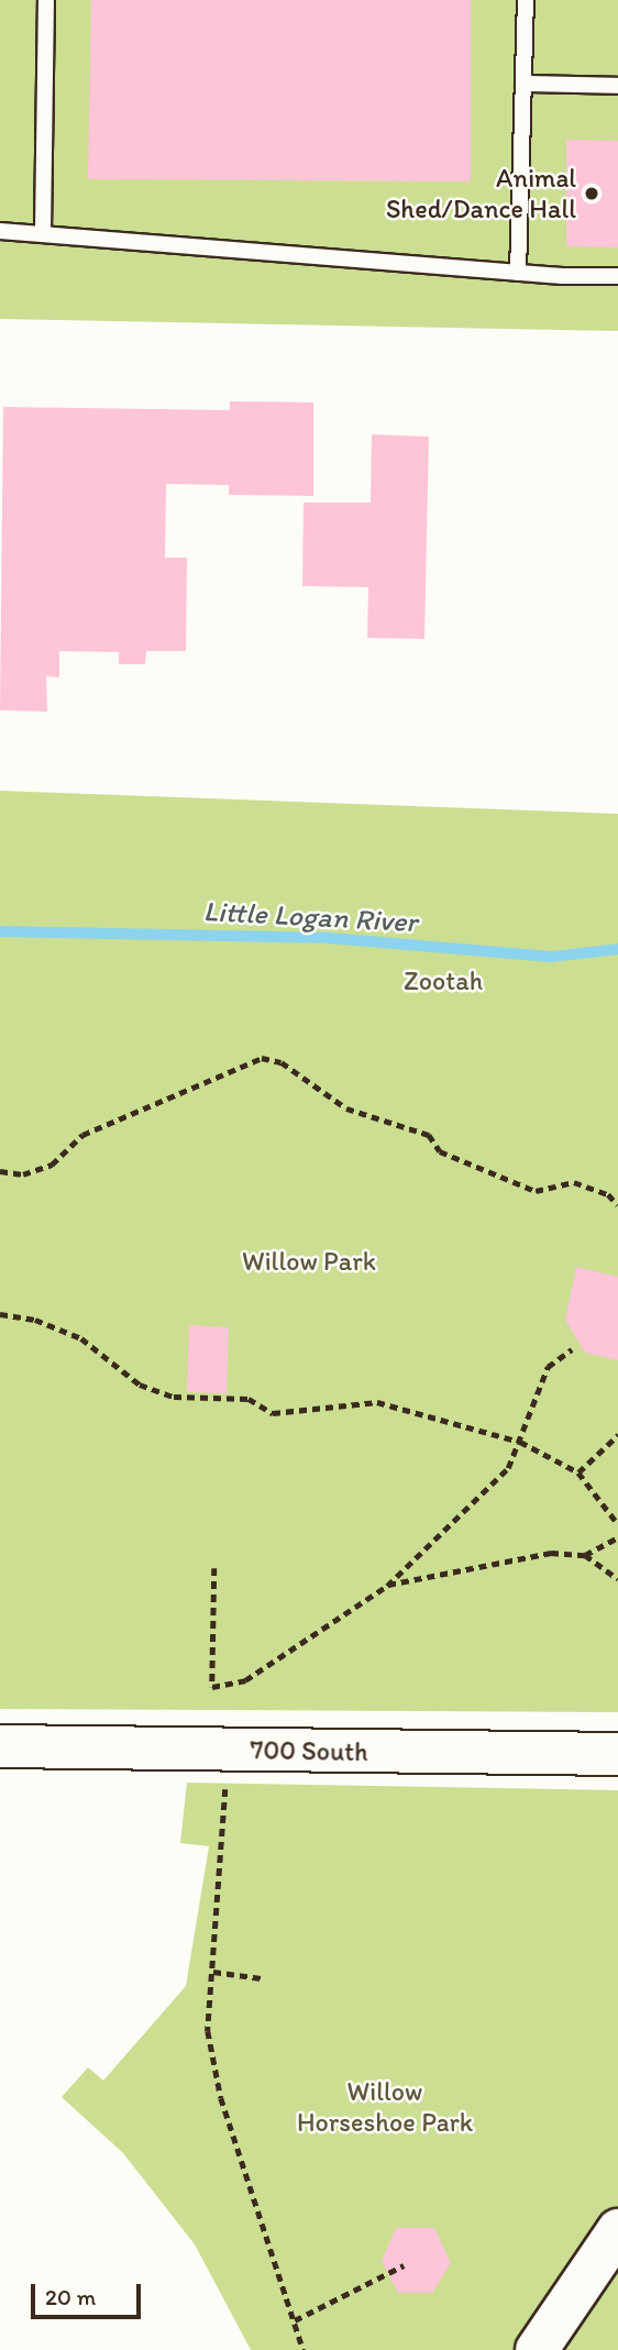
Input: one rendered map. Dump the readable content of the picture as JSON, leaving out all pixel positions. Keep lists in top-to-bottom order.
{
  "streets": {
    "street": ["700 South"]
  },
  "water": ["Little Logan River"],
  "parks": ["Zootah", "Willow Park", "Willow Horseshoe Park"],
  "places": ["Animal Shed/Dance Hall"],
  "scale_bar": "20 m"
}
